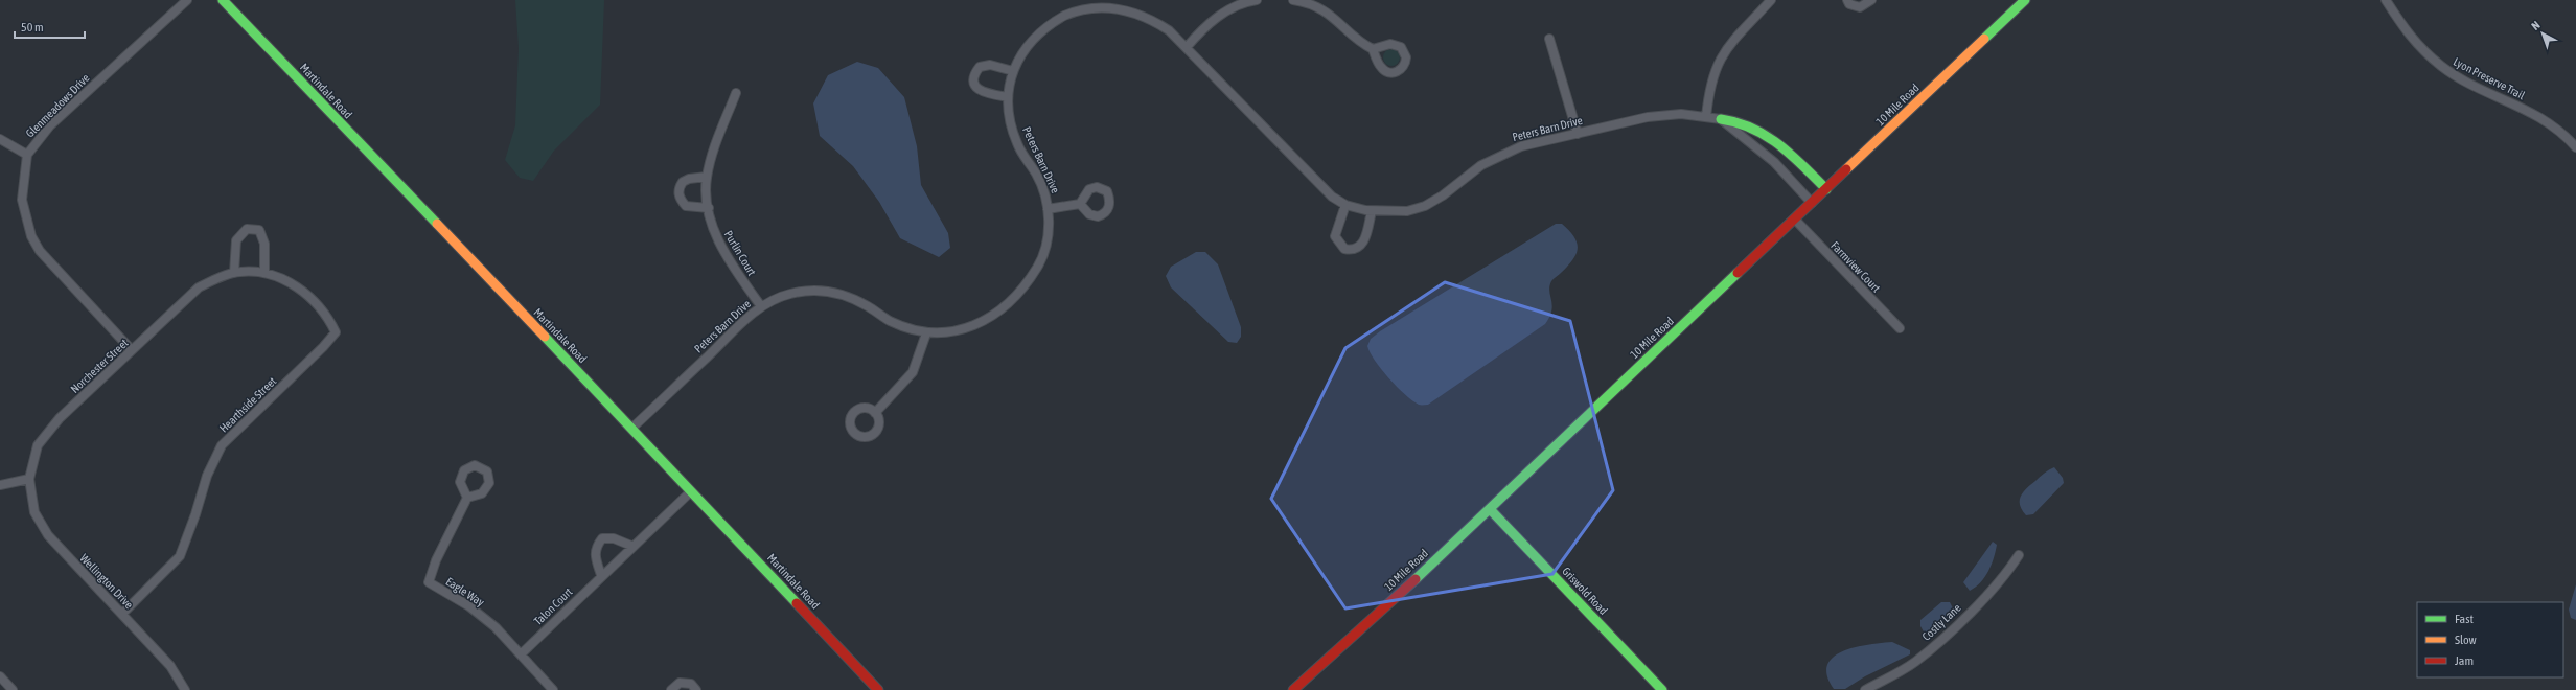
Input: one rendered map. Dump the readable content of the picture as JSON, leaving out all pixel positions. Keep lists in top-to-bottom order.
{
  "streets": {
    "street": [
      "Lyon Preserve Trail",
      "Martindale Road",
      "10 Mile Road",
      "Glenmeadows Drive",
      "Peters Barn Drive",
      "Purlin Court",
      "Farmview Court",
      "Norchester Street",
      "Hearthside Street",
      "Wellington Drive",
      "Griswold Road",
      "Eagle Way",
      "Talon Court",
      "Costly Lane"
    ]
  },
  "crossings": [
    ["Martindale Road", "Peters Barn Drive"],
    ["Martindale Road", "Talon Court"],
    ["10 Mile Road", "Peters Barn Drive"],
    ["10 Mile Road", "Farmview Court"],
    ["10 Mile Road", "Griswold Road"],
    ["Glenmeadows Drive", "Norchester Street"],
    ["Peters Barn Drive", "Purlin Court"],
    ["Norchester Street", "Hearthside Street"],
    ["Norchester Street", "Wellington Drive"],
    ["Hearthside Street", "Wellington Drive"],
    ["Eagle Way", "Talon Court"]
  ],
  "legend": ["Fast", "Slow", "Jam"],
  "scale_bar": "50 m",
  "north": "top left"
}
